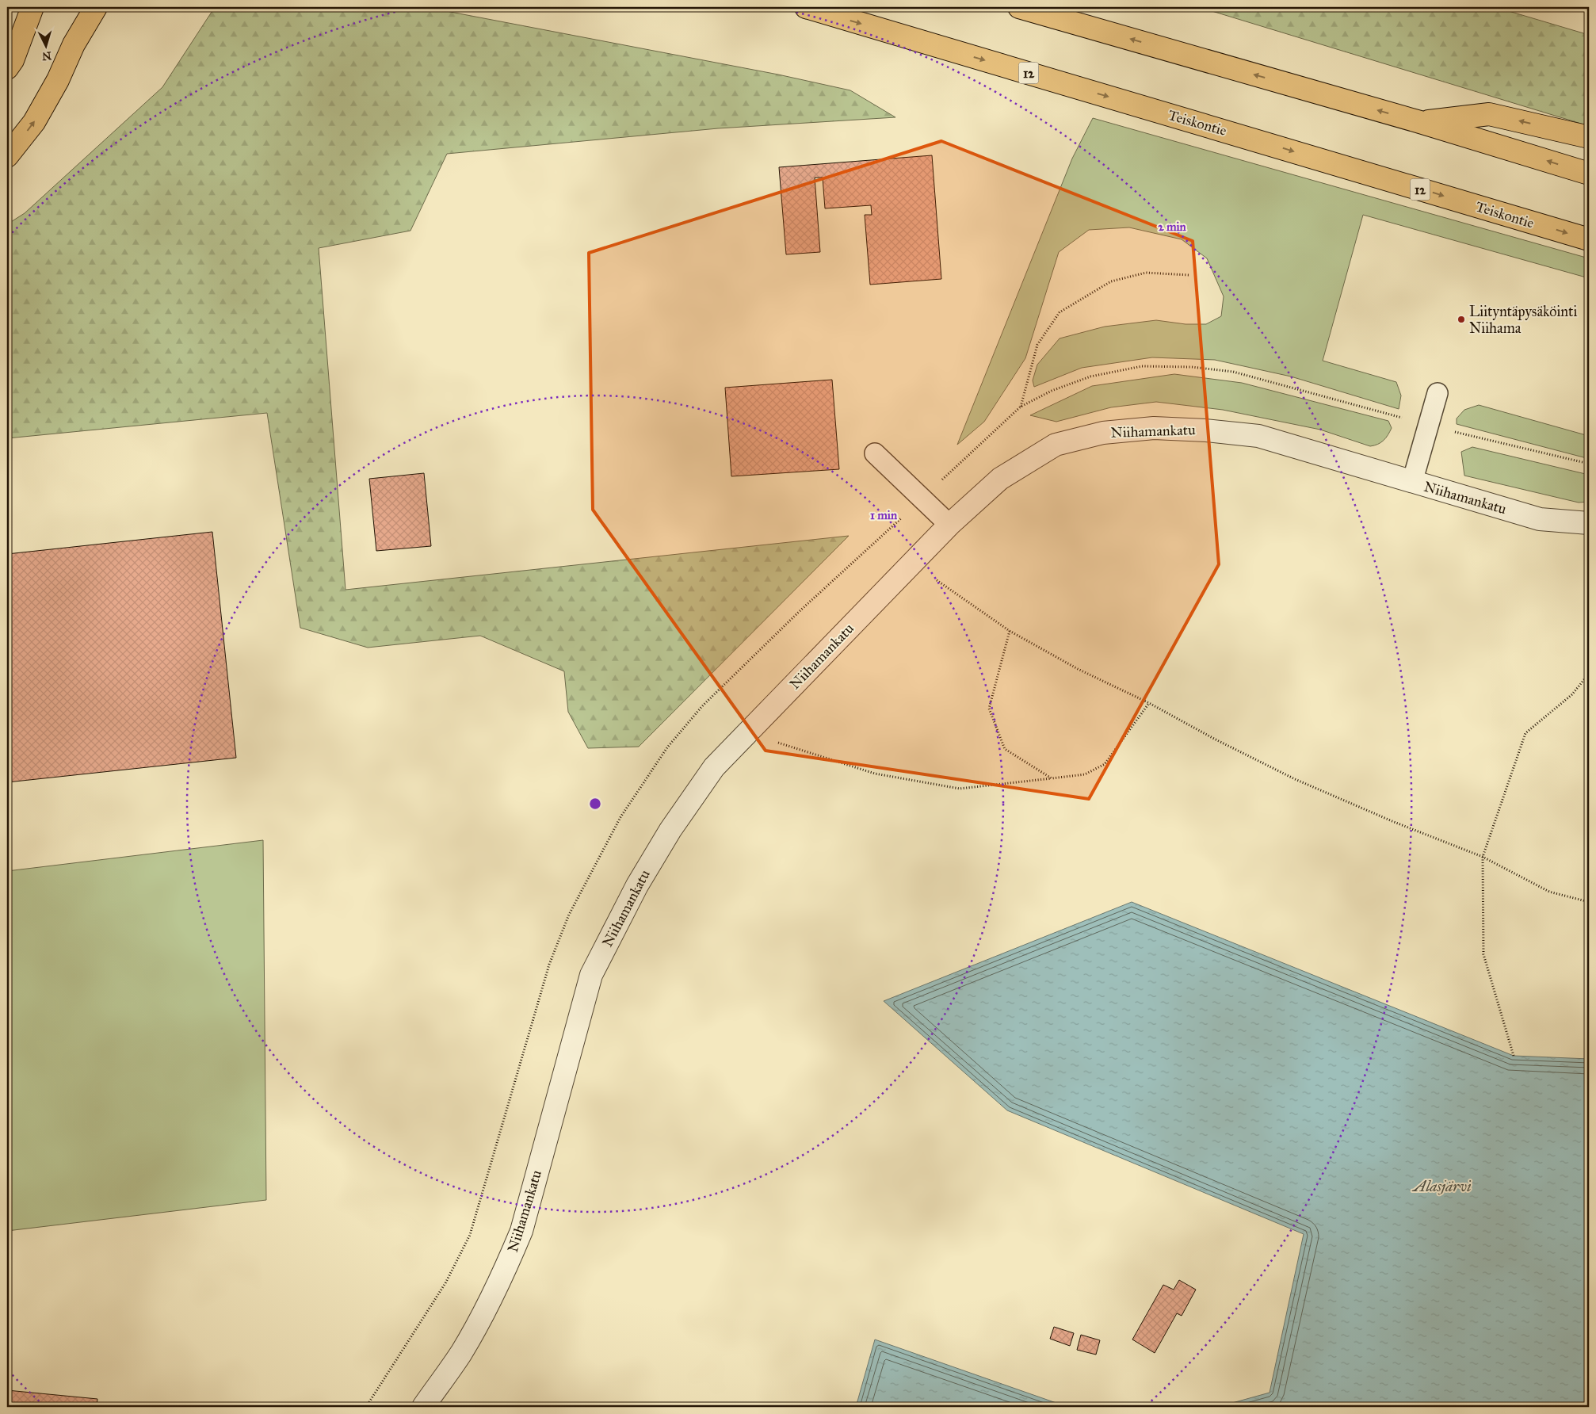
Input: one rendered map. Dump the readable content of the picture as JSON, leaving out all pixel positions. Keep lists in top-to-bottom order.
{
  "streets": {
    "highway": ["12", "Teiskontie"],
    "street": ["Niihamankatu"]
  },
  "water": ["Alasjärvi"],
  "places": ["Liityntäpysäköinti Niihama"],
  "north": "bottom",
  "rings": ["2 min", "1 min"]
}
